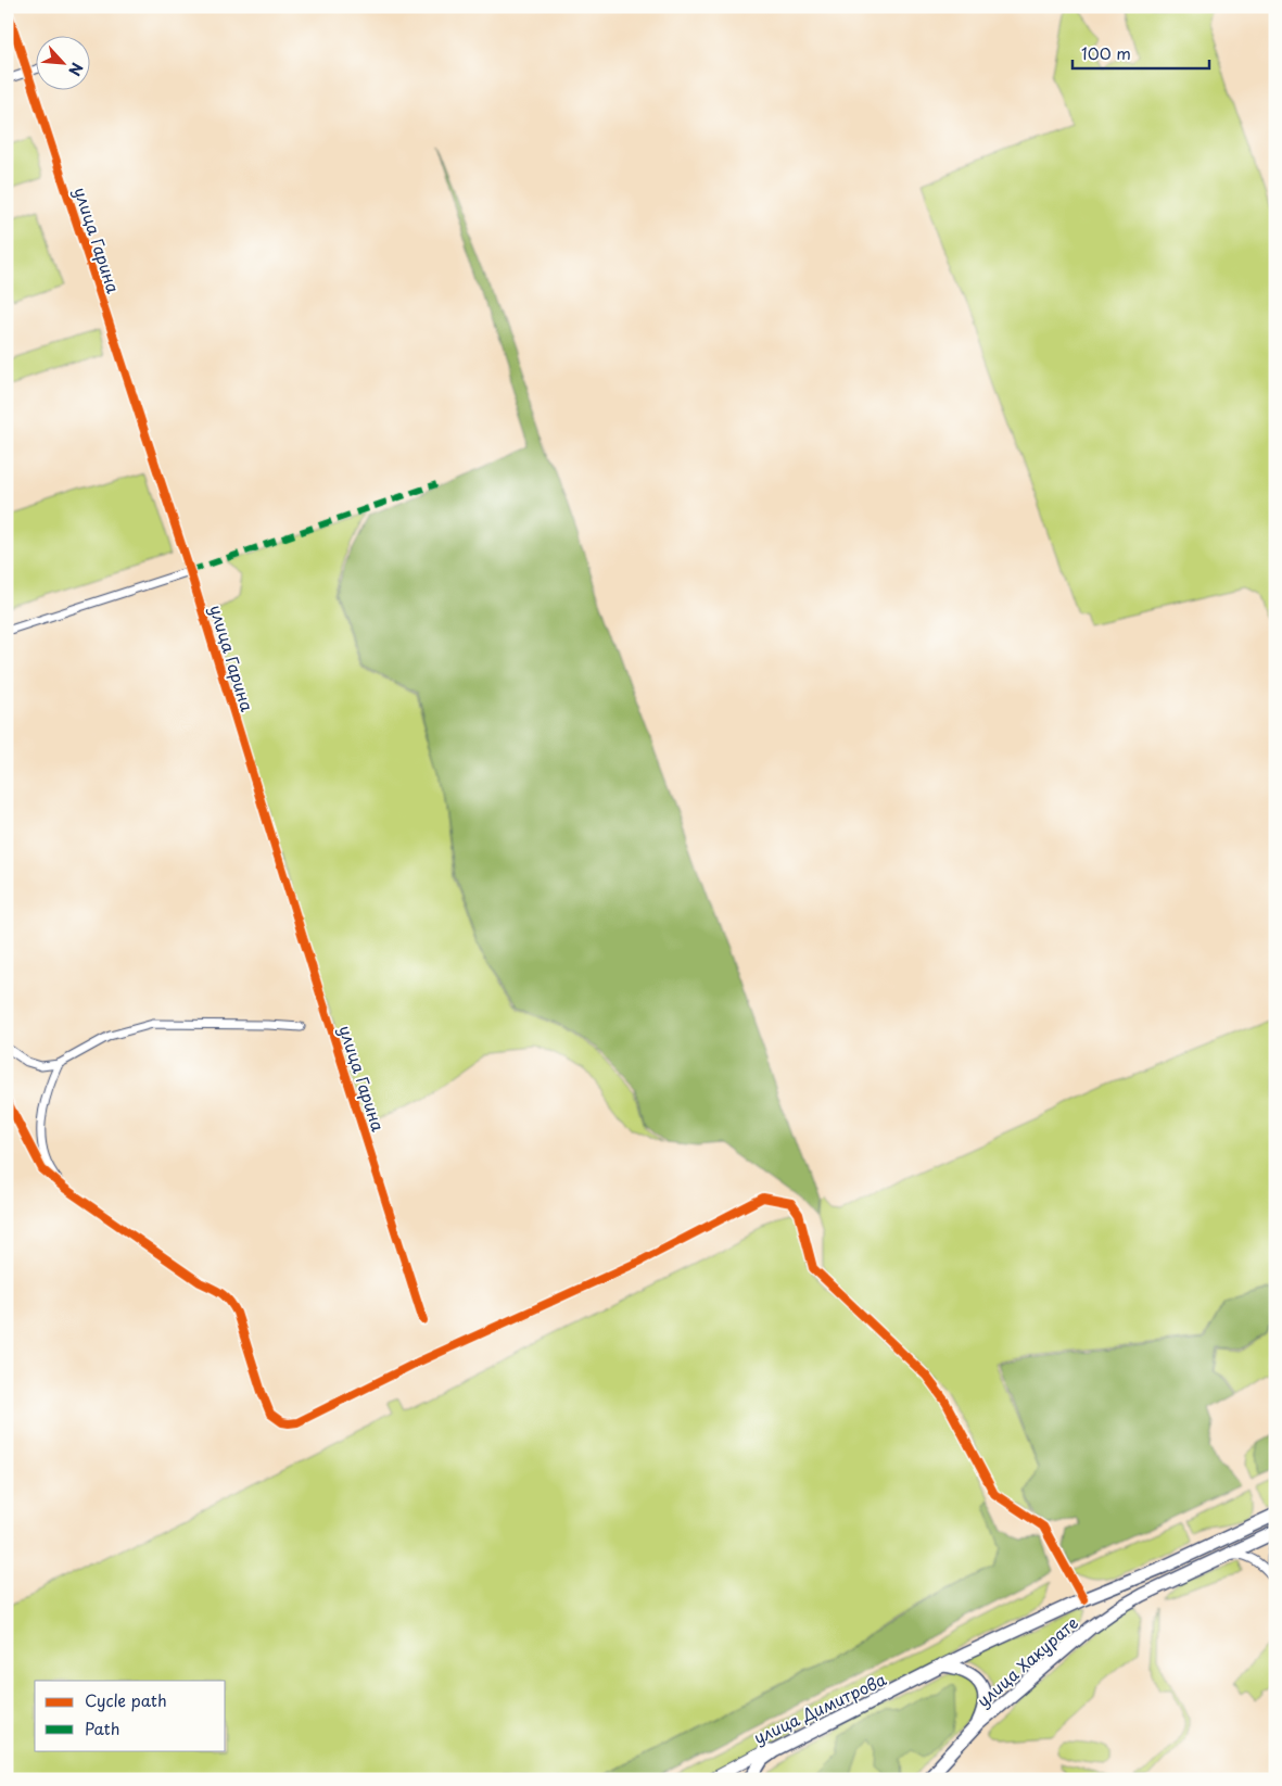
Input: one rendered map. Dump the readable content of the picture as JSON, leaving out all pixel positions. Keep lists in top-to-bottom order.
{
  "streets": {
    "main road": ["улица Хакурате", "улица Димитрова"],
    "street": ["улица Гарина"]
  },
  "legend": ["Cycle path", "Path"],
  "scale_bar": "100 m",
  "north": "bottom right"
}
